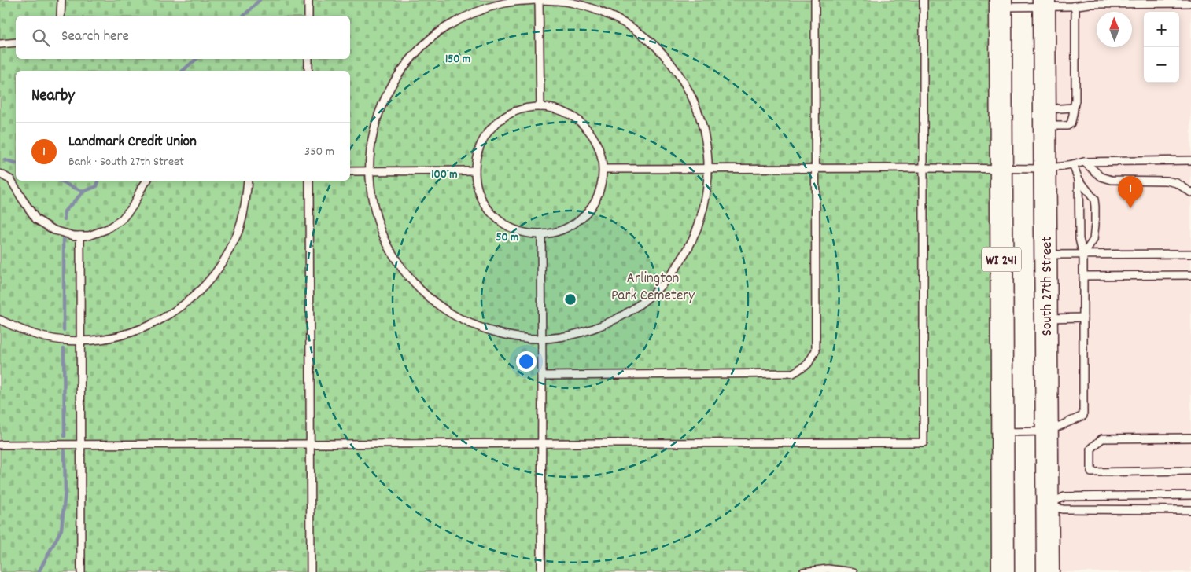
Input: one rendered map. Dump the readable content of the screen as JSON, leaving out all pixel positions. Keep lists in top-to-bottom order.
{
  "streets": {
    "main road": ["WI 241", "South 27th Street"]
  },
  "parks": ["Arlington Park Cemetery"],
  "north": "top",
  "page": {
    "map_buttons": ["+", "−"],
    "search": "Search here",
    "heading": "Nearby",
    "list": [
      {
        "mark": "1",
        "name": "Landmark Credit Union",
        "note": "Bank · South 27th Street",
        "value": "350 m"
      }
    ],
    "pins": "1"
  },
  "rings": ["150 m", "100 m", "50 m"]
}
